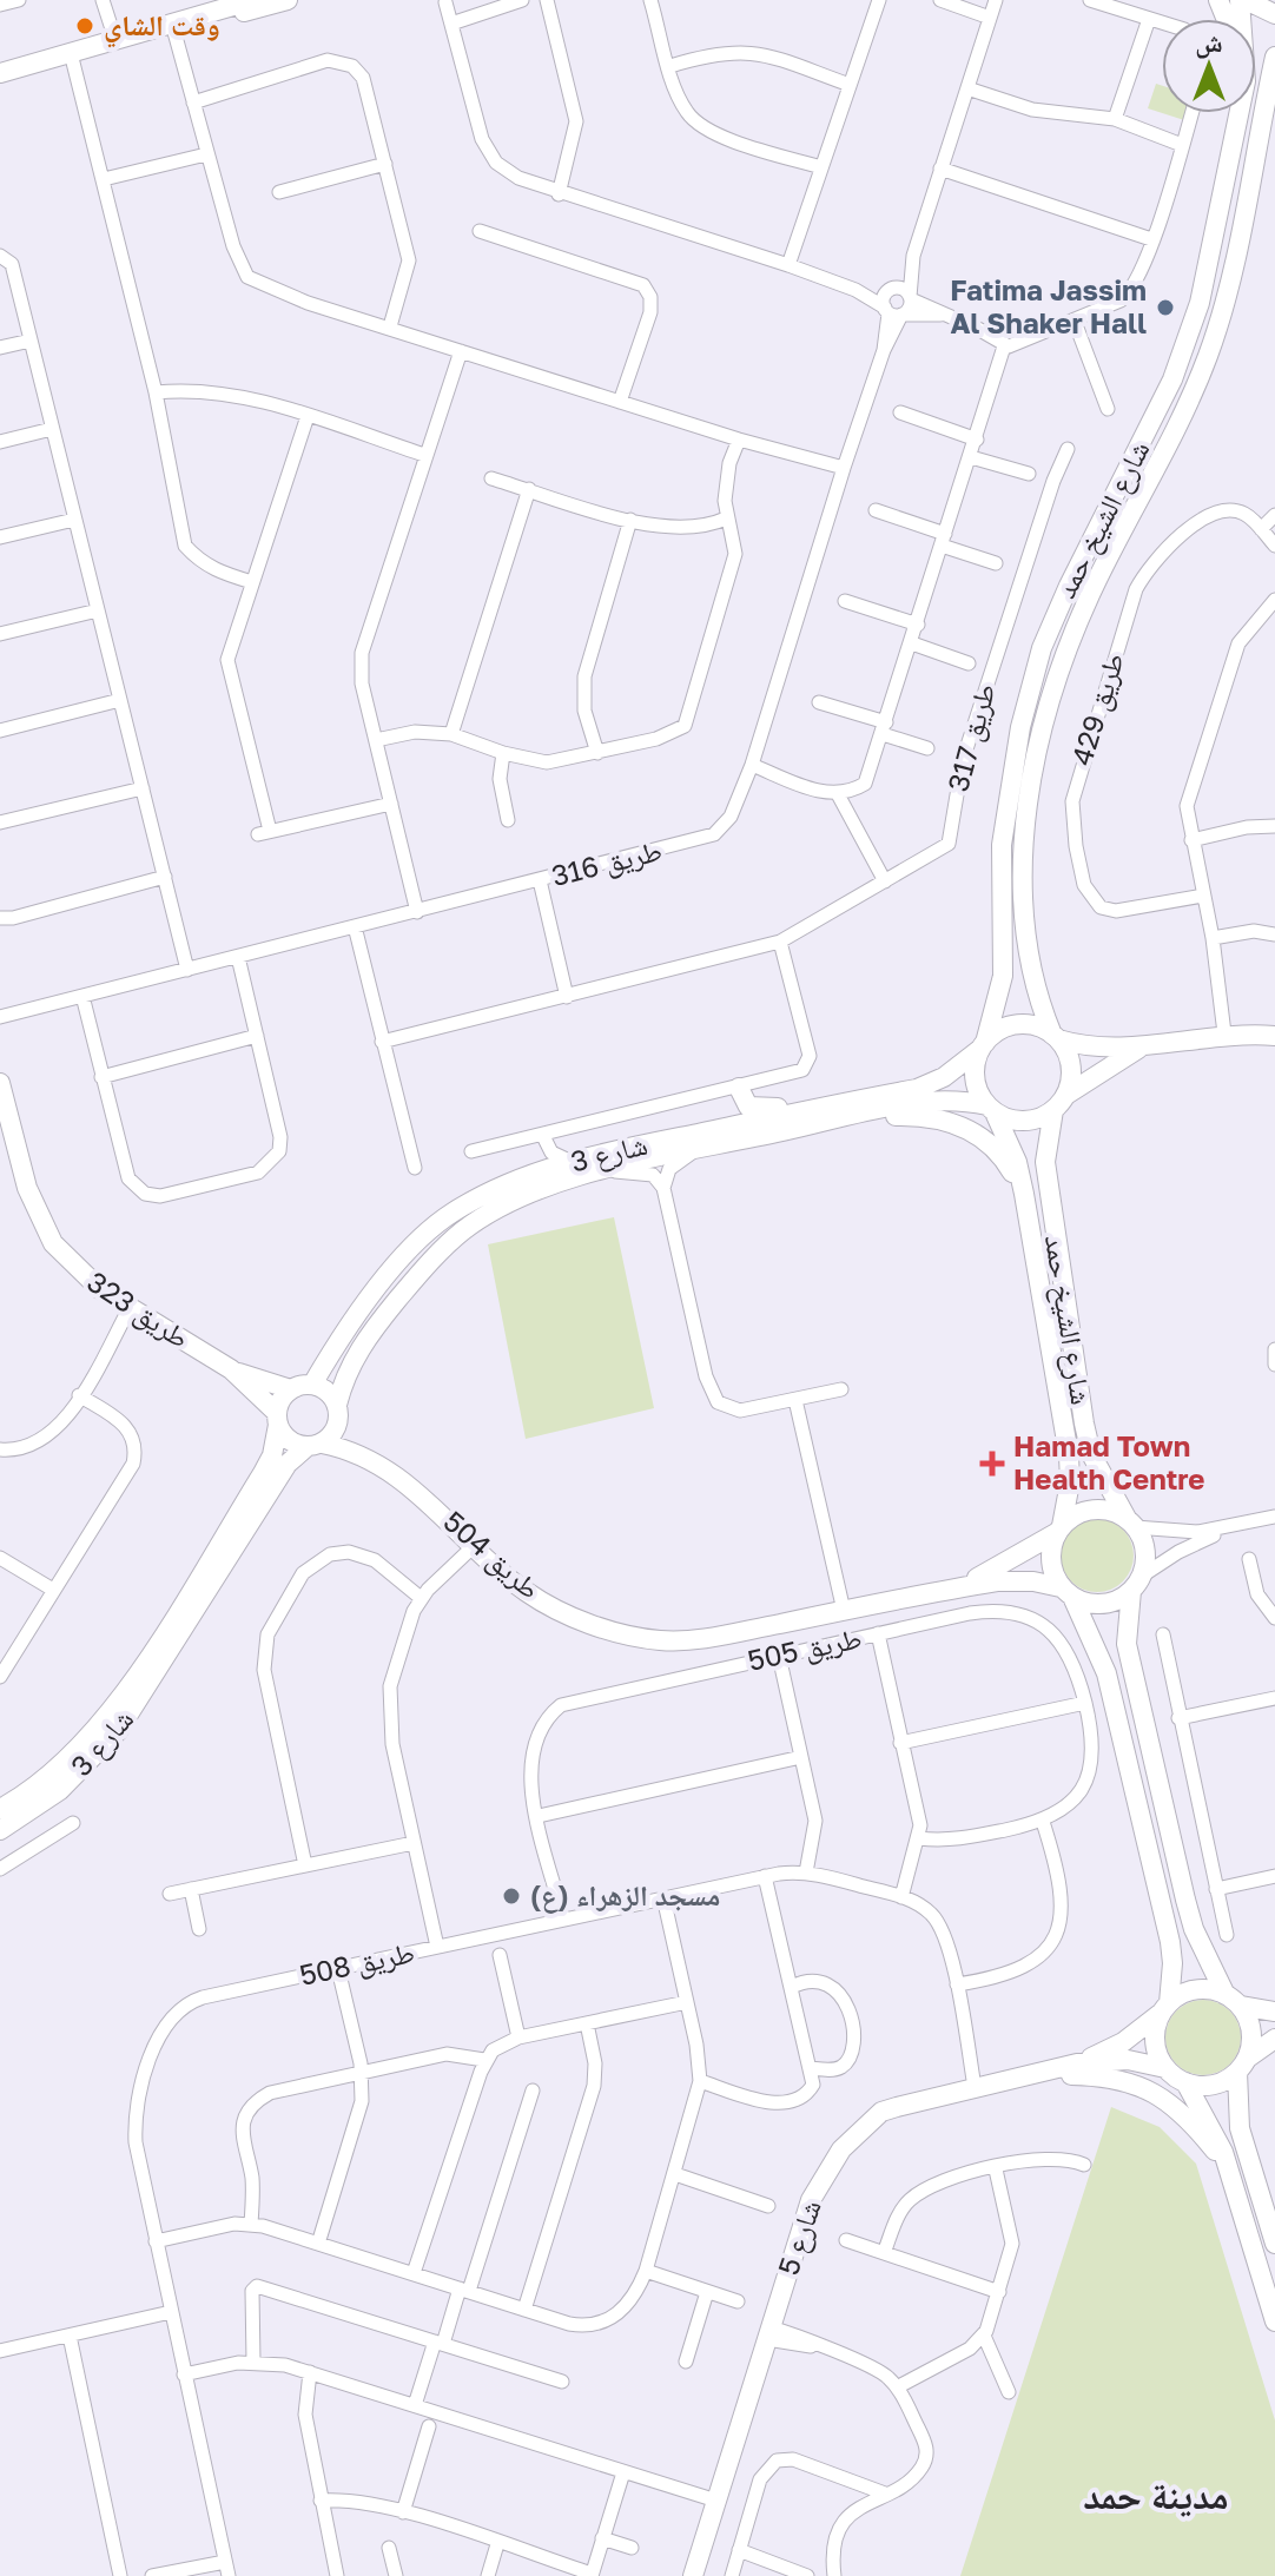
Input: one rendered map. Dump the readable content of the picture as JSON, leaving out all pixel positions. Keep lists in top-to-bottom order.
{
  "streets": {
    "street": [
      "شارع الشيخ حمد",
      "طريق 429",
      "طريق 317",
      "طريق 316",
      "شارع 3",
      "طريق 323",
      "طريق 504",
      "طريق 505",
      "طريق 508",
      "شارع 5"
    ]
  },
  "crossings": [
    ["شارع الشيخ حمد", "شارع 3"],
    ["شارع الشيخ حمد", "طريق 504"],
    ["شارع 3", "طريق 323"],
    ["شارع 3", "طريق 504"],
    ["طريق 323", "طريق 504"],
    ["طريق 505", "طريق 508"],
    ["طريق 508", "شارع 5"]
  ],
  "districts": ["مدينة حمد"],
  "places": {
    "other": ["وقت الشاي", "Fatima Jassim Al Shaker Hall", "مسجد الزهراء (ع)"],
    "health": ["Hamad Town Health Centre"]
  },
  "north": "top"
}
